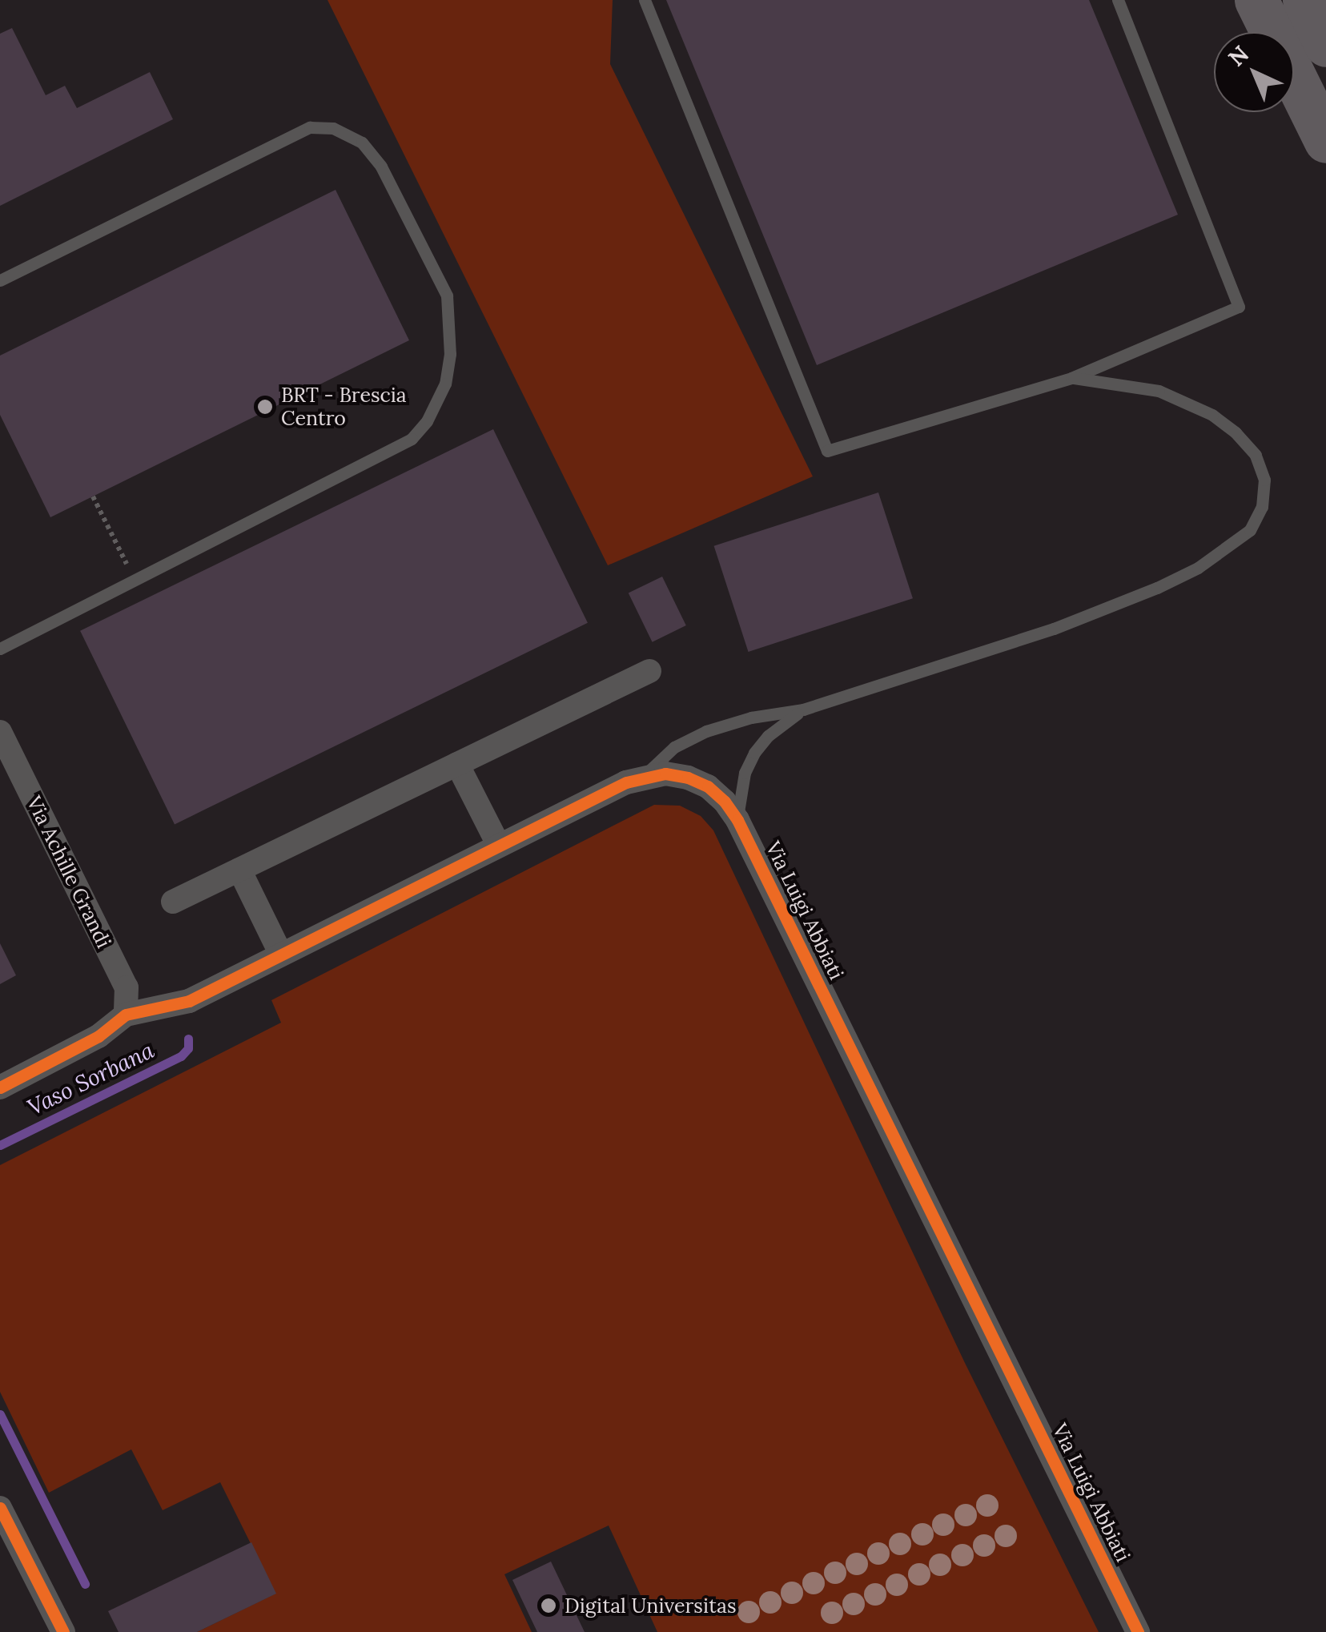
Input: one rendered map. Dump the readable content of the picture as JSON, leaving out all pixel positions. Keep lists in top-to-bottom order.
{
  "streets": {
    "street": ["Via Achille Grandi", "Via Luigi Abbiati"]
  },
  "crossings": [
    ["Via Achille Grandi", "Via Luigi Abbiati"]
  ],
  "water": ["Vaso Sorbana"],
  "places": ["BRT - Brescia Centro", "Digital Universitas"],
  "north": "top left"
}
